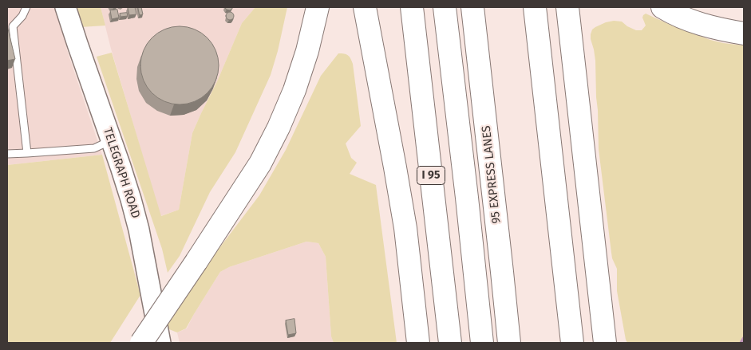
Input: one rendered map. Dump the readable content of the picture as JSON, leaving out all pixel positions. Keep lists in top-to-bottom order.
{
  "streets": {
    "highway": ["95 EXPRESS LANES", "I 95"],
    "street": ["TELEGRAPH ROAD"]
  }
}
